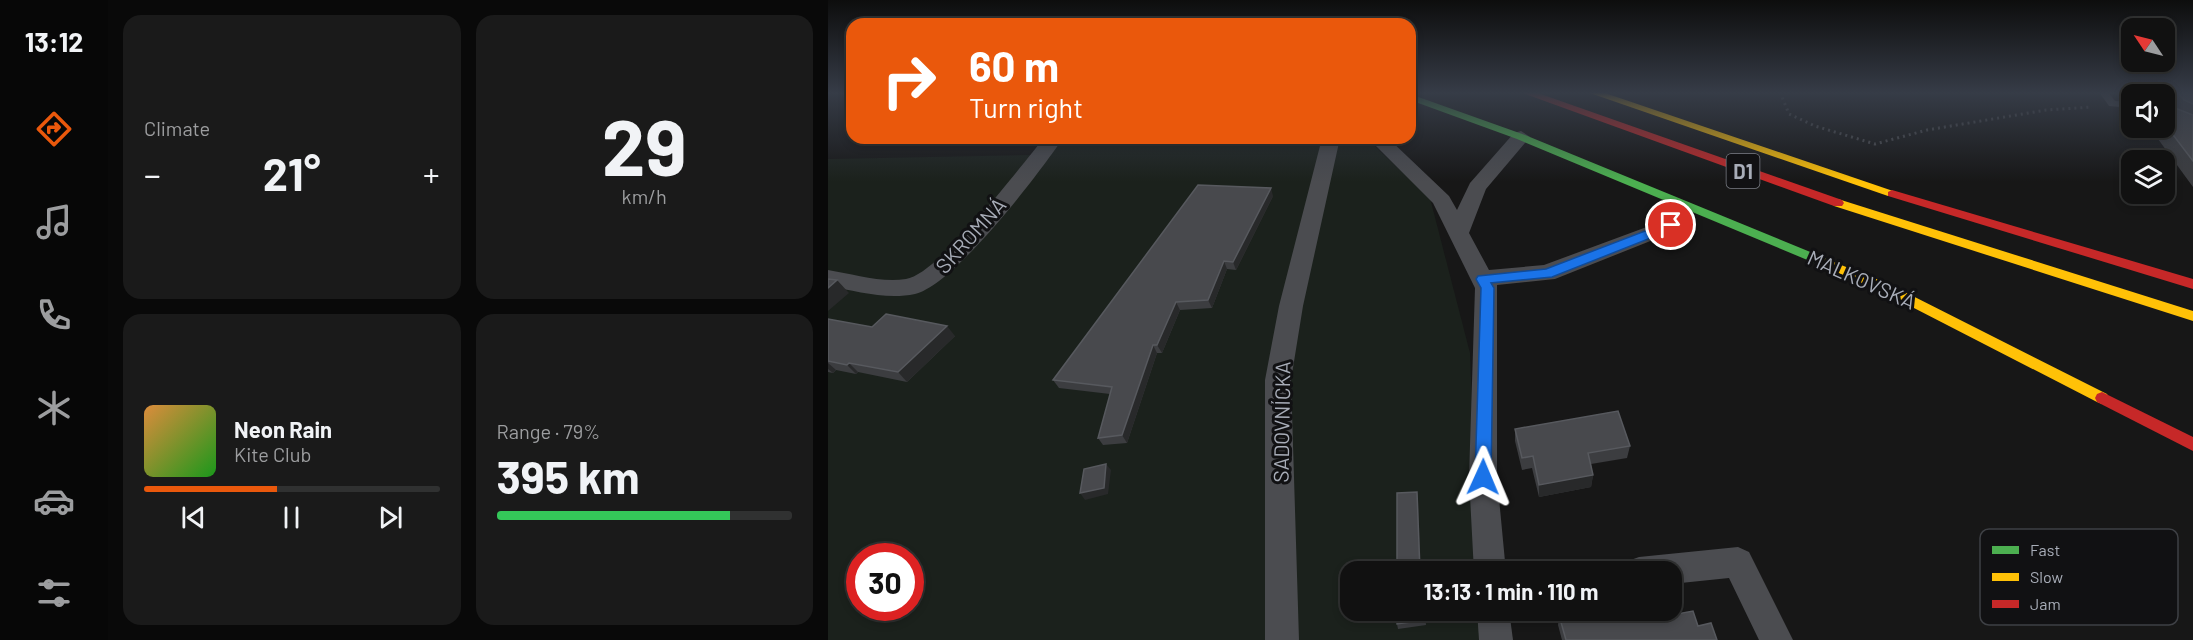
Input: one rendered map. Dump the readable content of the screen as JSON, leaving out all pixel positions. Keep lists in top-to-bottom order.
{
  "streets": {
    "main road": ["D1", "MALKOVSKÁ"],
    "street": ["SKROMNÁ", "SADOVNÍCKA"]
  },
  "legend": ["Fast", "Slow", "Jam"],
  "north": "top left",
  "page": {
    "tabs": "13:12",
    "tile": [
      "Climate",
      ["29", "km/h"],
      ["Range · 79%", "395 km"]
    ],
    "turn": ["60 m", "Turn right"],
    "heat": ["−", "21°", "+"],
    "song": ["Neon Rain", "Kite Club"],
    "limit": "30",
    "trip": "13:13 · 1 min · 110 m"
  }
}
